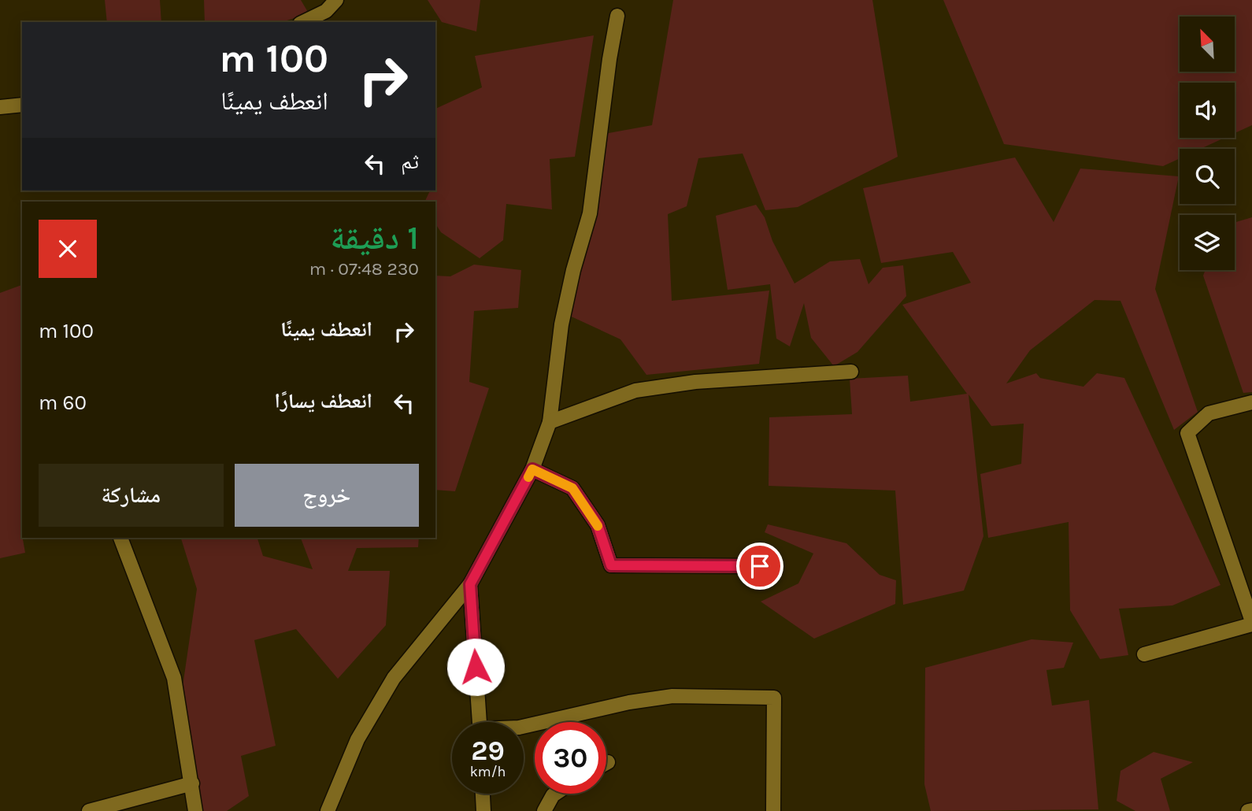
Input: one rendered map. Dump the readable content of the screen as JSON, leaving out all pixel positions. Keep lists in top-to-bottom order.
{
  "north": "top left",
  "page": {
    "turn": ["100 m", "انعطف يمينًا"],
    "then": "ثم",
    "heading": ["1 دقيقة", "230 m · 07:48"],
    "list": [
      {
        "name": "انعطف يمينًا",
        "value": "100 m"
      },
      {
        "name": "انعطف يسارًا",
        "value": "60 m"
      }
    ],
    "buttons": ["خروج", "مشاركة"],
    "speed": "29 km/h",
    "limit": "30"
  }
}
